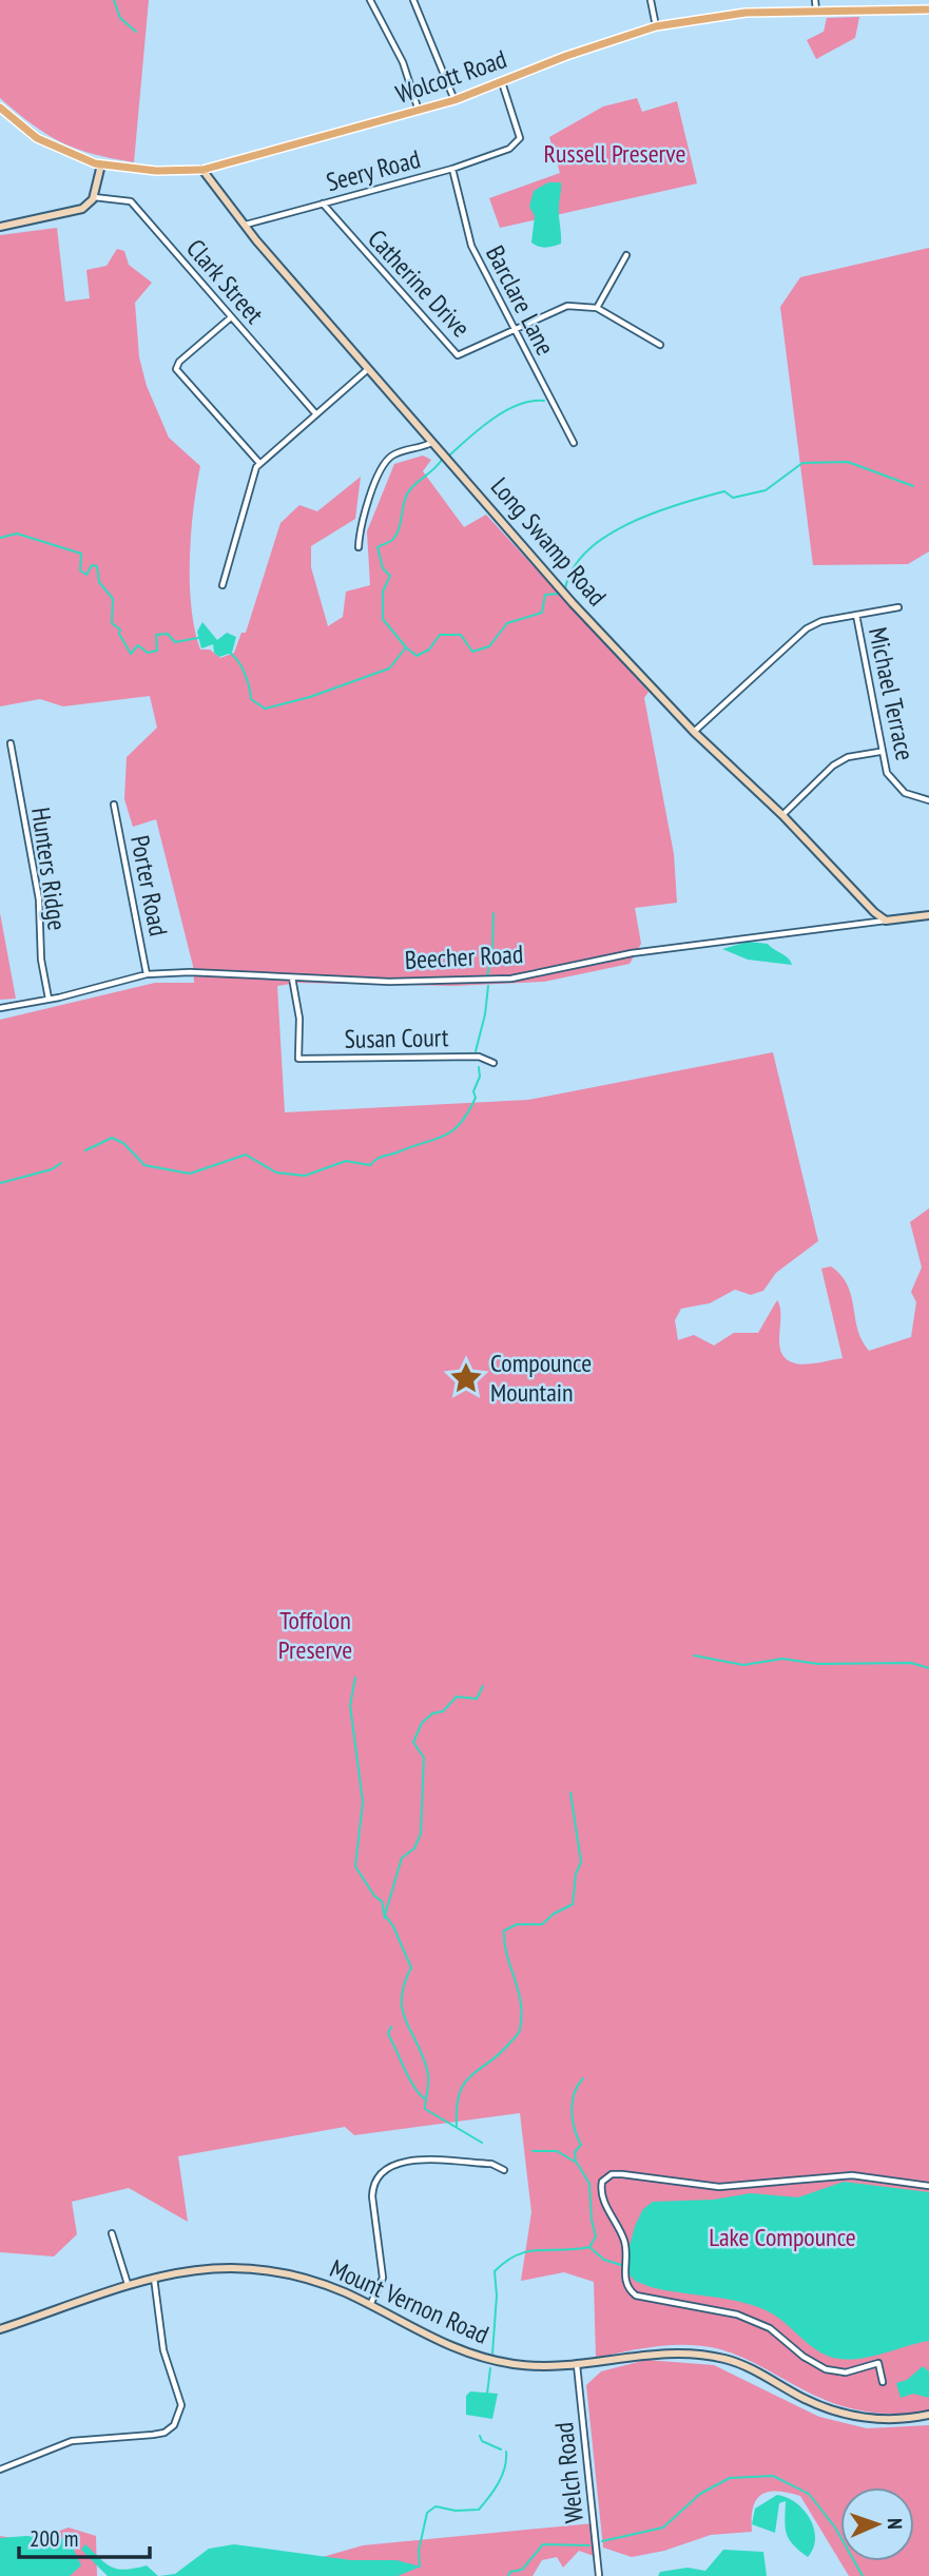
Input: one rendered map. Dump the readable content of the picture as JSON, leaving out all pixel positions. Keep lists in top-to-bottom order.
{
  "streets": {
    "main road": [
      "Wolcott Road",
      "Long Swamp Road",
      "Beecher Road",
      "Mount Vernon Road"
    ],
    "street": [
      "Seery Road",
      "Clark Street",
      "Catherine Drive",
      "Barclare Lane",
      "Michael Terrace",
      "Hunters Ridge",
      "Porter Road",
      "Susan Court",
      "Welch Road"
    ]
  },
  "crossings": [
    ["Wolcott Road", "Seery Road"],
    ["Wolcott Road", "Long Swamp Road"],
    ["Seery Road", "Catherine Drive"],
    ["Seery Road", "Barclare Lane"],
    ["Seery Road", "Long Swamp Road"],
    ["Catherine Drive", "Barclare Lane"],
    ["Long Swamp Road", "Beecher Road"],
    ["Hunters Ridge", "Beecher Road"],
    ["Porter Road", "Beecher Road"],
    ["Beecher Road", "Susan Court"],
    ["Mount Vernon Road", "Welch Road"]
  ],
  "parks": ["Russell Preserve", "Toffolon Preserve", "Lake Compounce"],
  "places": {
    "place": ["Compounce Mountain"]
  },
  "scale_bar": "200 m",
  "north": "right"
}
